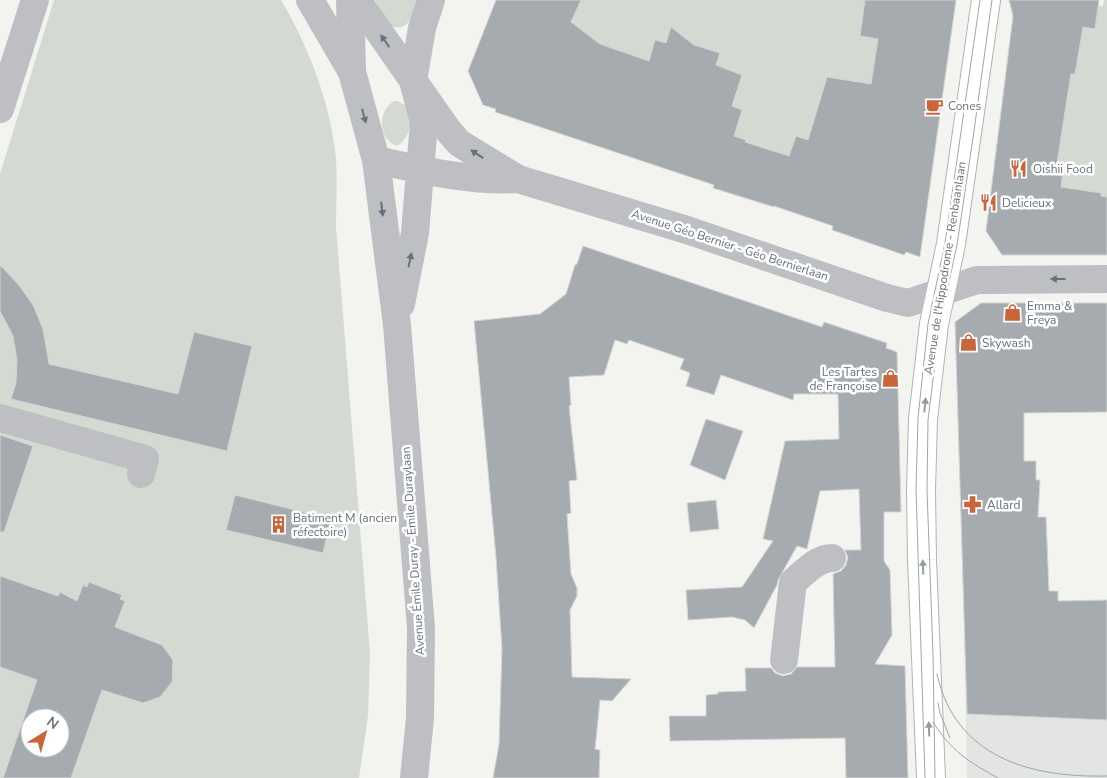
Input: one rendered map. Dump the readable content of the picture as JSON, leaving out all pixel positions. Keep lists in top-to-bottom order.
{
  "streets": {
    "main road": ["Avenue de l'Hippodrome - Renbaanlaan"],
    "street": ["Avenue Géo Bernier - Géo Bernierlaan", "Avenue Émile Duray - Émile Duraylaan"]
  },
  "crossings": [
    ["Avenue Géo Bernier - Géo Bernierlaan", "Avenue de l'Hippodrome - Renbaanlaan"],
    ["Avenue Géo Bernier - Géo Bernierlaan", "Avenue Émile Duray - Émile Duraylaan"]
  ],
  "one_way": ["Avenue de l'Hippodrome - Renbaanlaan"],
  "places": {
    "cafe": ["Cones"],
    "restaurant": ["Oishii Food", "Delicieux"],
    "shop": ["Emma & Freya", "Skywash", "Les Tartes de Françoise"],
    "pharmacy": ["Allard"],
    "building": ["Batiment M (ancien réfectoire)"]
  },
  "north": "top right"
}
